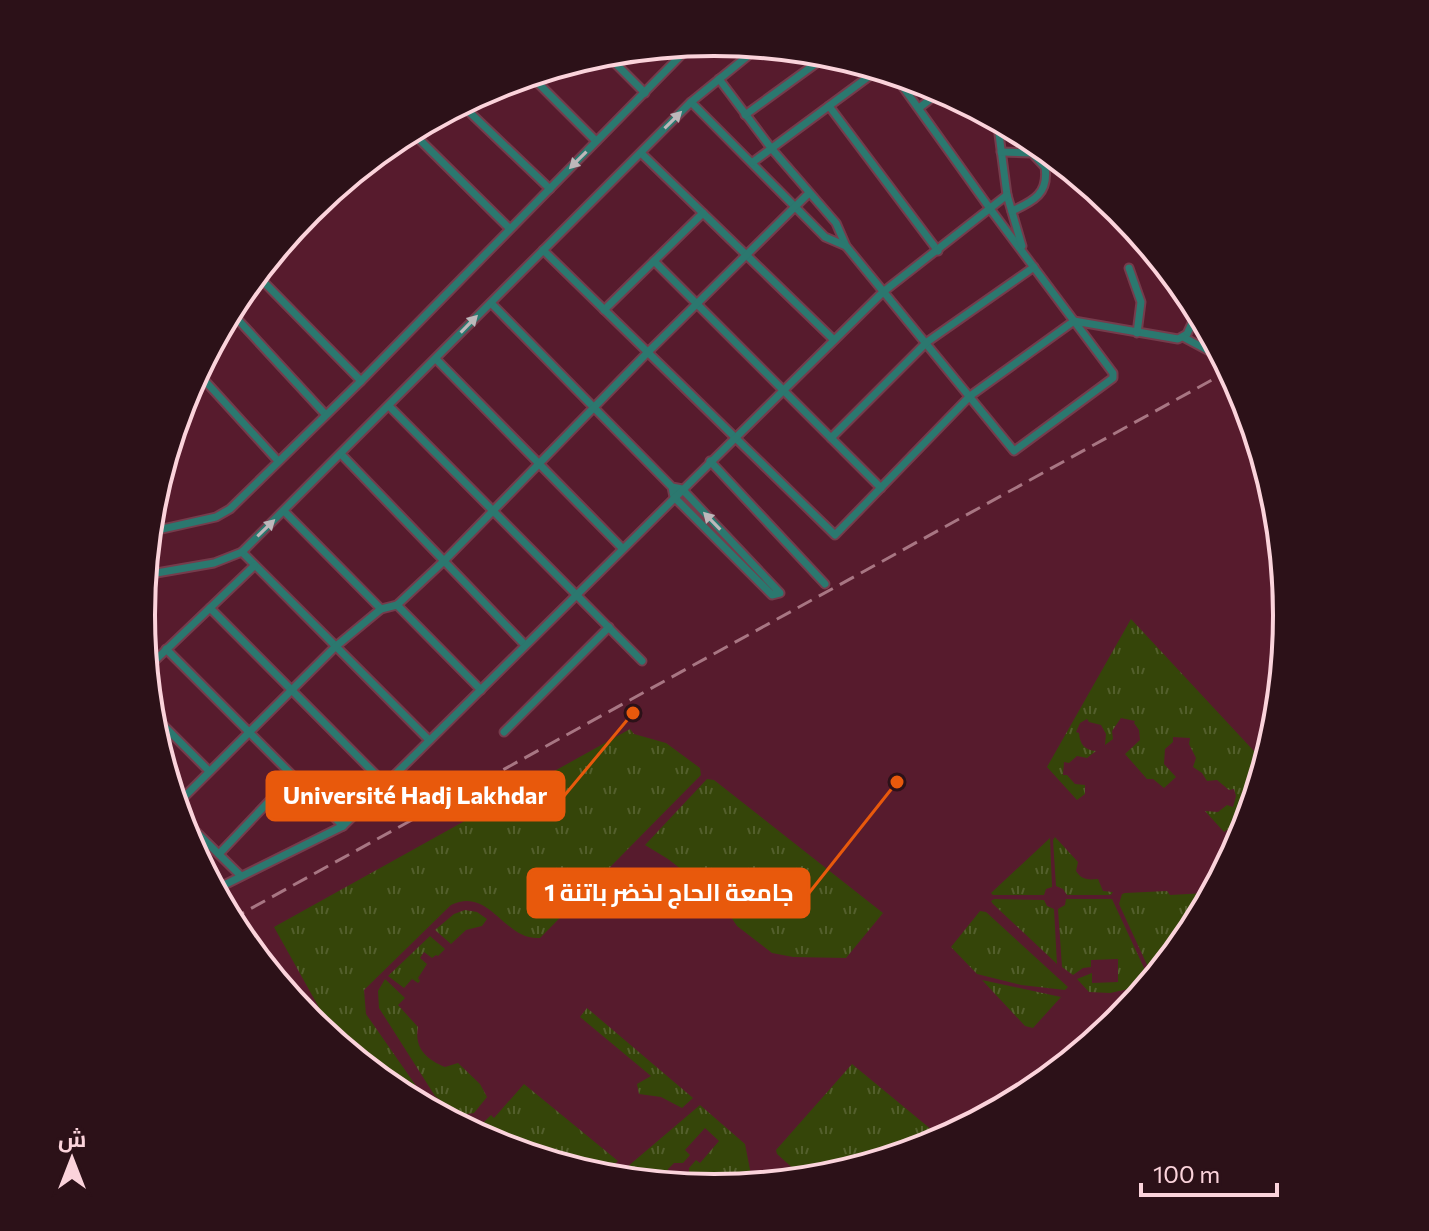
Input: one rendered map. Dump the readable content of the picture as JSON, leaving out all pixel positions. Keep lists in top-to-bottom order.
{
  "places": ["Université Hadj Lakhdar", "جامعة الحاج لخضر باتنة 1"],
  "scale_bar": "100 m",
  "north": "top"
}
